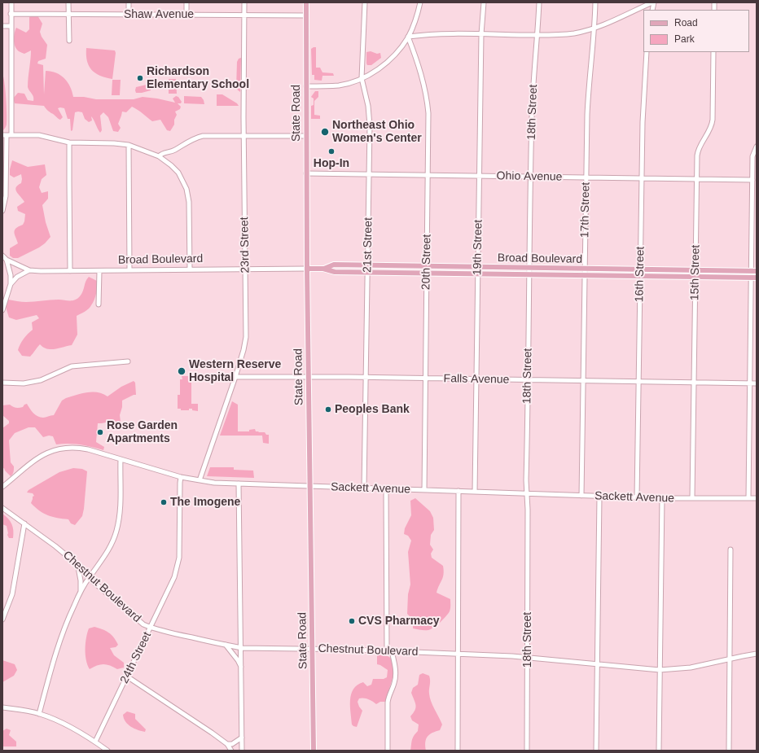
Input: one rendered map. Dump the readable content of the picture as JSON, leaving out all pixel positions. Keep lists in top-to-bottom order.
{
  "streets": {
    "main road": ["State Road", "Broad Boulevard"],
    "street": [
      "Shaw Avenue",
      "18th Street",
      "Ohio Avenue",
      "17th Street",
      "23rd Street",
      "21st Street",
      "19th Street",
      "20th Street",
      "15th Street",
      "16th Street",
      "Falls Avenue",
      "Sackett Avenue",
      "Chestnut Boulevard",
      "24th Street"
    ]
  },
  "crossings": [
    ["Shaw Avenue", "State Road"],
    ["Shaw Avenue", "23rd Street"],
    ["18th Street", "Ohio Avenue"],
    ["18th Street", "Broad Boulevard"],
    ["18th Street", "Falls Avenue"],
    ["18th Street", "Sackett Avenue"],
    ["18th Street", "Chestnut Boulevard"],
    ["State Road", "Ohio Avenue"],
    ["State Road", "Broad Boulevard"],
    ["State Road", "Falls Avenue"],
    ["State Road", "Sackett Avenue"],
    ["State Road", "Chestnut Boulevard"],
    ["Ohio Avenue", "17th Street"],
    ["Ohio Avenue", "21st Street"],
    ["Ohio Avenue", "19th Street"],
    ["Ohio Avenue", "20th Street"],
    ["Ohio Avenue", "15th Street"],
    ["Ohio Avenue", "16th Street"],
    ["17th Street", "Broad Boulevard"],
    ["17th Street", "Falls Avenue"],
    ["17th Street", "Sackett Avenue"],
    ["23rd Street", "Broad Boulevard"],
    ["23rd Street", "Falls Avenue"],
    ["23rd Street", "Sackett Avenue"],
    ["21st Street", "Broad Boulevard"],
    ["21st Street", "Falls Avenue"],
    ["21st Street", "Sackett Avenue"],
    ["19th Street", "Broad Boulevard"],
    ["19th Street", "Falls Avenue"],
    ["19th Street", "Sackett Avenue"],
    ["Broad Boulevard", "20th Street"],
    ["Broad Boulevard", "15th Street"],
    ["Broad Boulevard", "16th Street"],
    ["20th Street", "Falls Avenue"],
    ["20th Street", "Sackett Avenue"],
    ["15th Street", "Falls Avenue"],
    ["15th Street", "Sackett Avenue"],
    ["16th Street", "Falls Avenue"],
    ["16th Street", "Sackett Avenue"],
    ["Sackett Avenue", "24th Street"],
    ["Chestnut Boulevard", "24th Street"]
  ],
  "places": [
    "Richardson Elementary School",
    "Northeast Ohio Women's Center",
    "Hop-In",
    "Western Reserve Hospital",
    "Peoples Bank",
    "Rose Garden Apartments",
    "The Imogene",
    "CVS Pharmacy"
  ],
  "legend": ["Road", "Park"]
}
